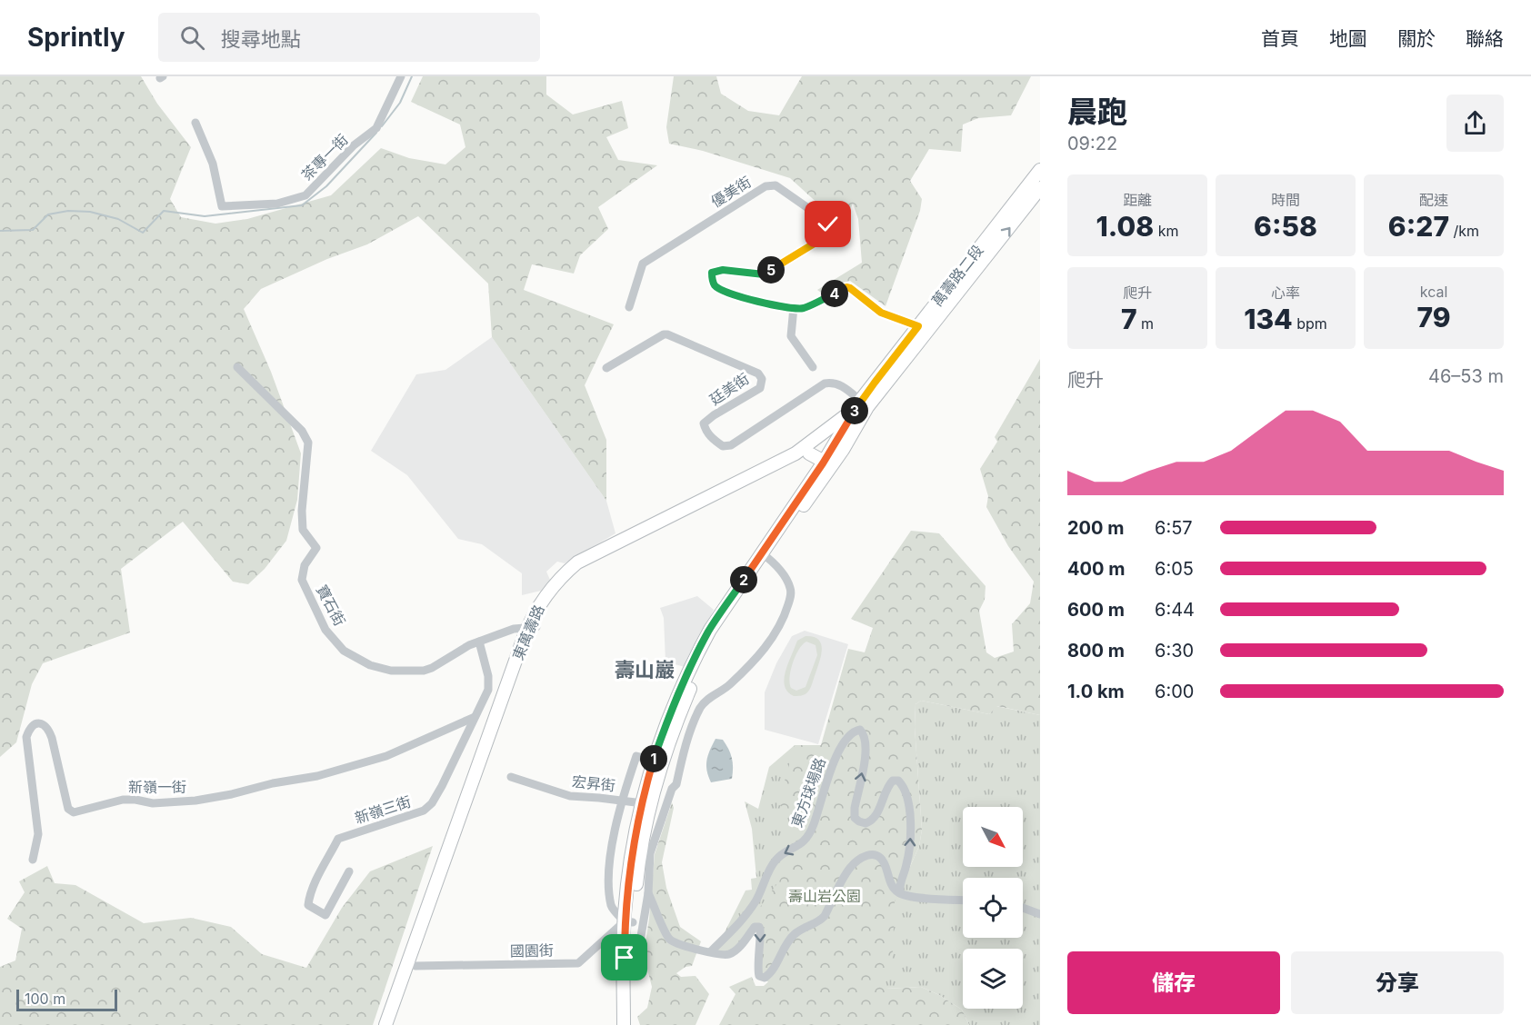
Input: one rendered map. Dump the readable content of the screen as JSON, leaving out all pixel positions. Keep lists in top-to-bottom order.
{
  "streets": {
    "main road": ["萬壽路二段", "東萬壽路"],
    "street": [
      "茶專一街",
      "優美街",
      "廷美街",
      "寶石街",
      "宏昇街",
      "新嶺一街",
      "東方球場路",
      "新嶺三街",
      "國園街"
    ]
  },
  "crossings": [
    ["優美街", "萬壽路二段"],
    ["萬壽路二段", "廷美街"],
    ["萬壽路二段", "東萬壽路"],
    ["廷美街", "東萬壽路"],
    ["寶石街", "東萬壽路"],
    ["寶石街", "新嶺三街"],
    ["東萬壽路", "國園街"],
    ["新嶺一街", "新嶺三街"]
  ],
  "districts": ["壽山巖"],
  "parks": ["壽山岩公園"],
  "scale_bar": "100 m",
  "north": "bottom right",
  "page": {
    "header": "Sprintly",
    "search": "搜尋地點",
    "nav": [
      "首頁",
      "地圖",
      "關於",
      "聯絡"
    ],
    "heading": ["晨跑", "09:22"],
    "stats": [
      ["距離", "1.08 km"],
      ["時間", "6:58"],
      ["配速", "6:27 /km"],
      ["爬升", "7 m"],
      ["心率", "134 bpm"],
      ["kcal", "79"]
    ],
    "pins": [
      "5",
      "4",
      "3",
      "2",
      "1"
    ],
    "chart": ["爬升", "46–53 m"],
    "list": [
      {
        "name": "200 m",
        "note": "6:57"
      },
      {
        "name": "400 m",
        "note": "6:05"
      },
      {
        "name": "600 m",
        "note": "6:44"
      },
      {
        "name": "800 m",
        "note": "6:30"
      },
      {
        "name": "1.0 km",
        "note": "6:00"
      }
    ],
    "buttons": ["儲存", "分享"],
    "scale": "100 m"
  }
}
